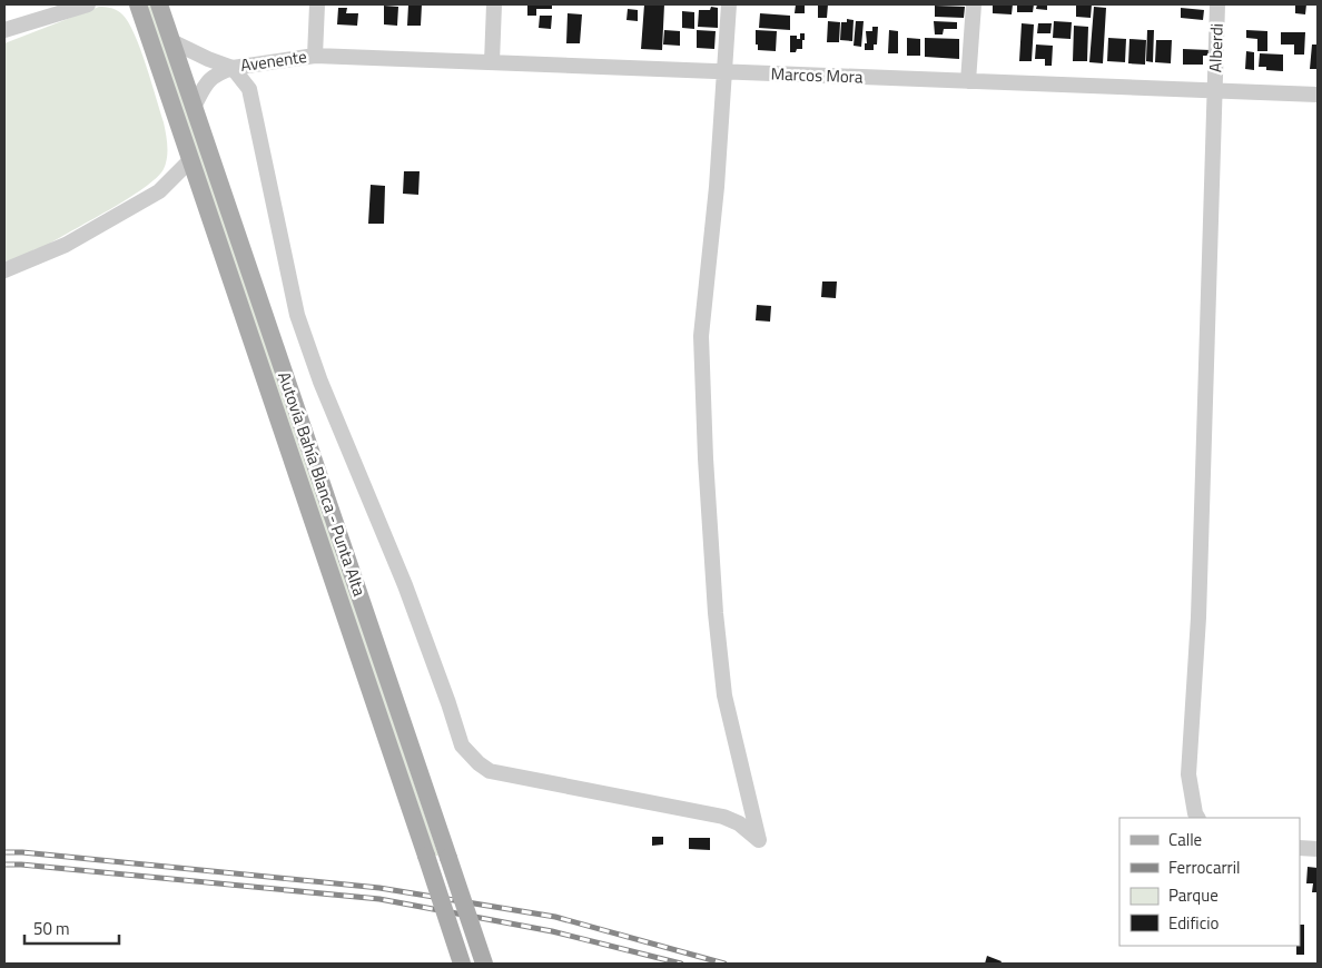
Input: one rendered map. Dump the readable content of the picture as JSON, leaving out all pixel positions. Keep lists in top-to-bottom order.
{
  "streets": {
    "main road": ["Autovía Bahía Blanca - Punta Alta"],
    "street": ["Alberdi", "Avenente", "Marcos Mora"]
  },
  "crossings": [
    ["Alberdi", "Marcos Mora"],
    ["Avenente", "Marcos Mora"],
    ["Avenente", "Autovía Bahía Blanca - Punta Alta"]
  ],
  "legend": [
    "Calle",
    "Ferrocarril",
    "Parque",
    "Edificio"
  ],
  "scale_bar": "50 m"
}
